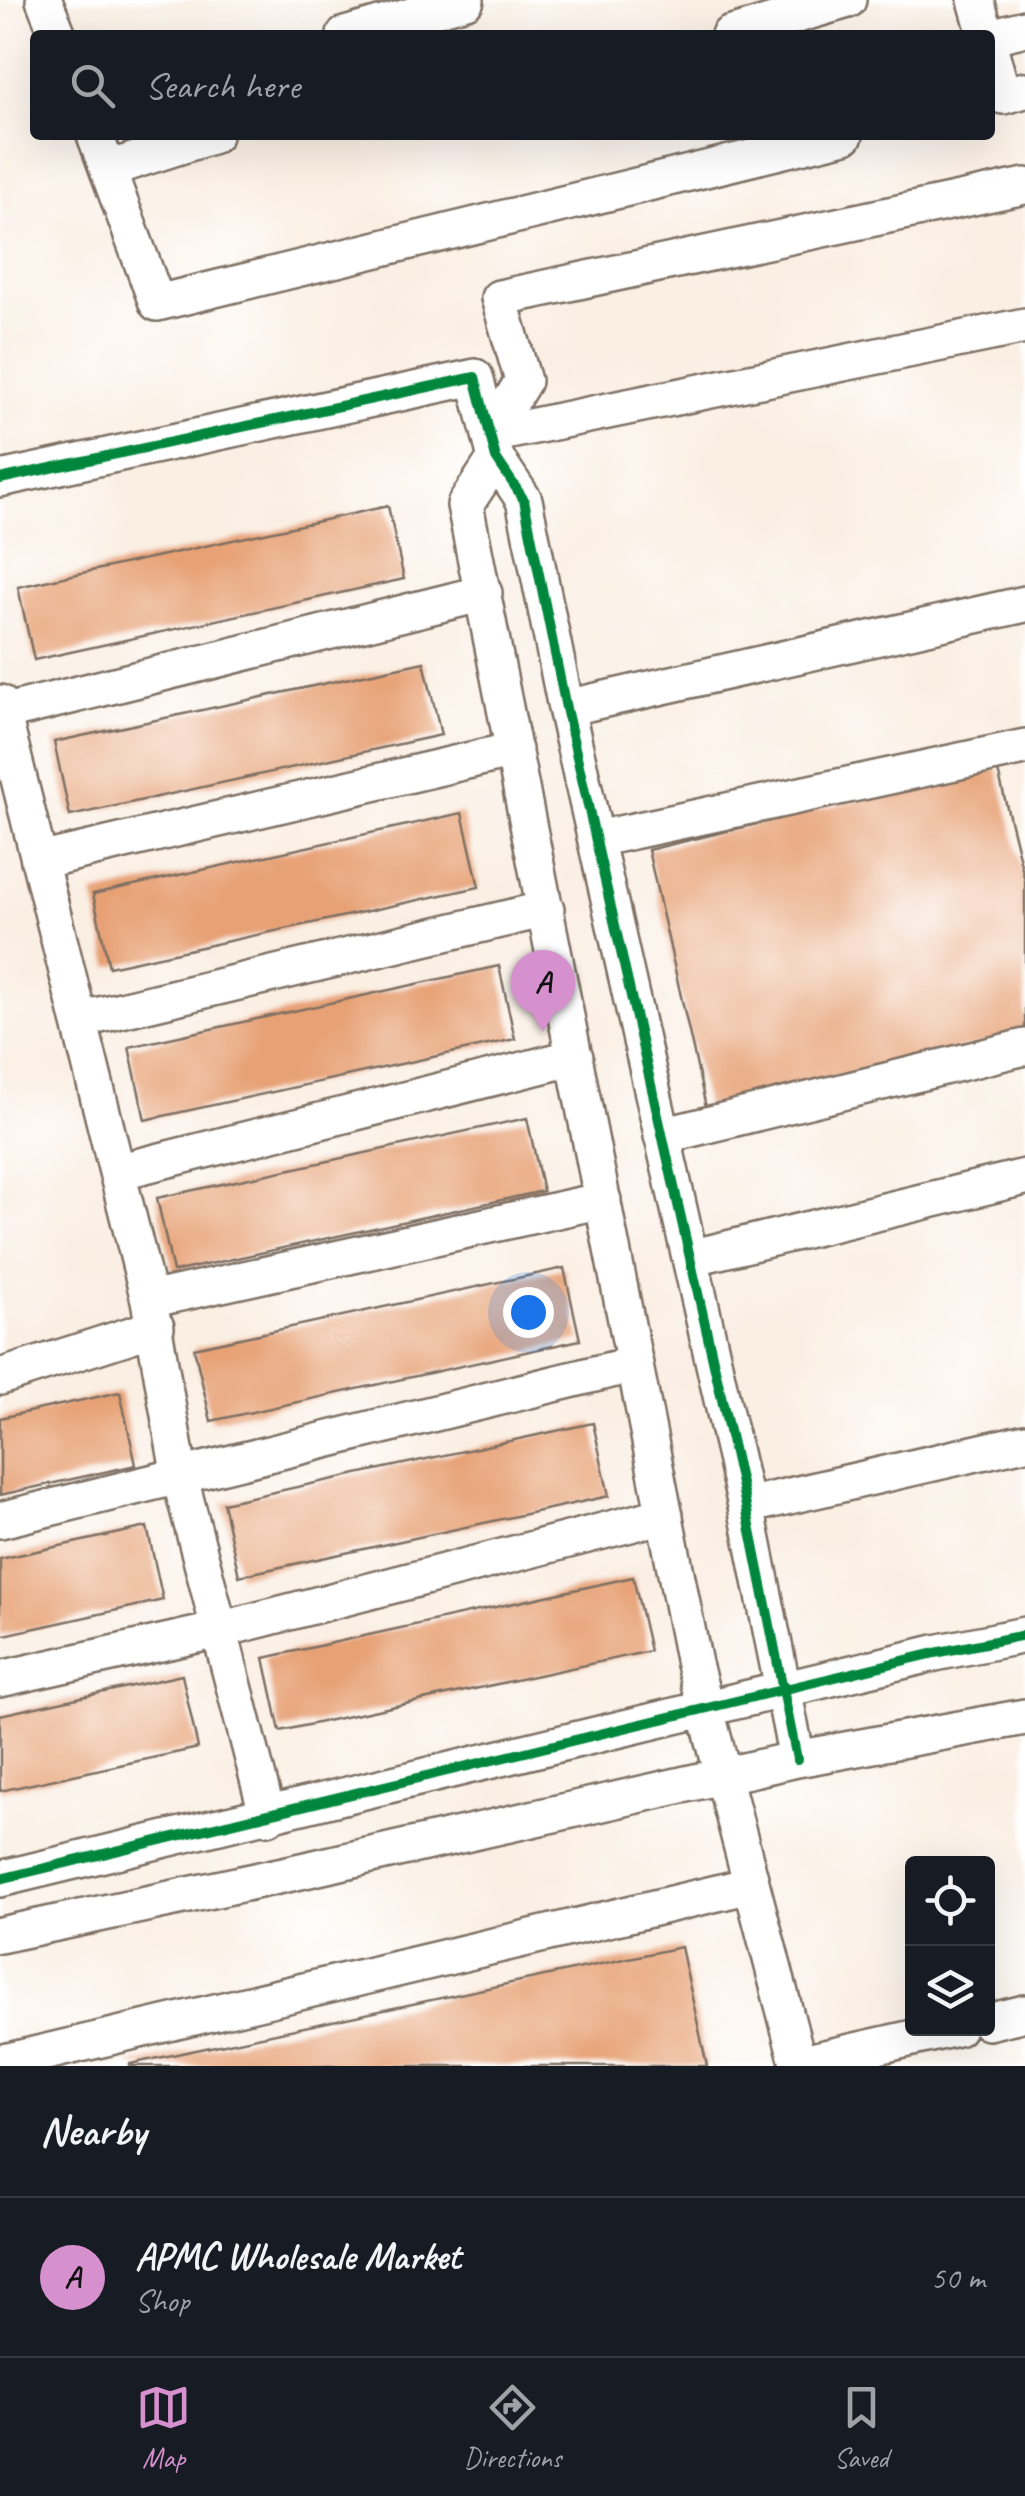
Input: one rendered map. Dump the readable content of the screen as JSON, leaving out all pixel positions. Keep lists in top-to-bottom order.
{
  "page": {
    "search": "Search here",
    "pins": "A",
    "heading": "Nearby",
    "list": [
      {
        "mark": "A",
        "name": "APMC Wholesale Market",
        "note": "Shop",
        "value": "50 m"
      }
    ],
    "nav": ["Map", "Directions", "Saved"]
  }
}
